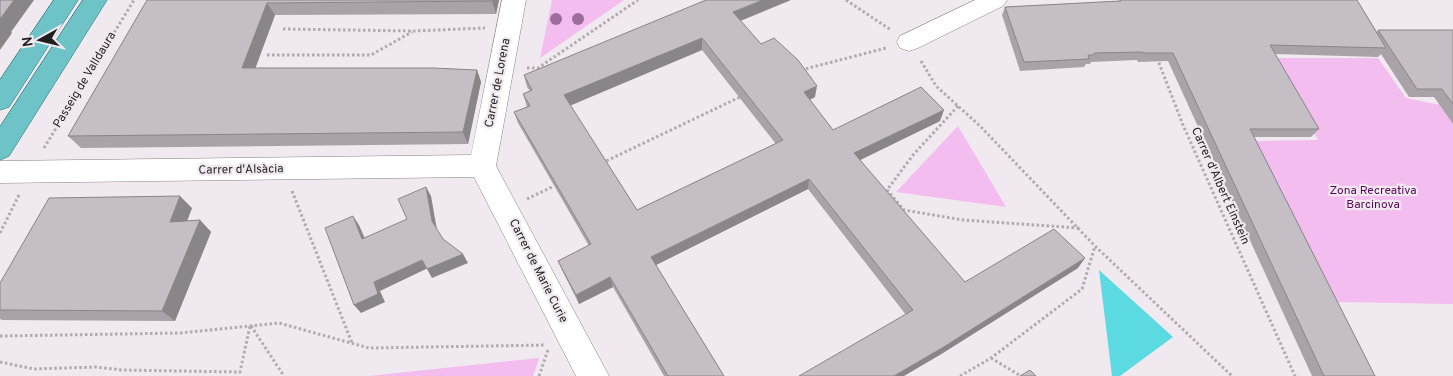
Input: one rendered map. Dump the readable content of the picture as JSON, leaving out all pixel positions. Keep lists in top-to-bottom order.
{
  "streets": {
    "street": ["Carrer de Lorena", "Carrer d'Alsàcia", "Carrer de Marie Curie"],
    "path": ["Passeig de Valldaura", "Carrer d'Albert Einstein"]
  },
  "crossings": [
    ["Carrer de Lorena", "Carrer d'Alsàcia"],
    ["Carrer de Lorena", "Carrer de Marie Curie"],
    ["Carrer d'Alsàcia", "Carrer de Marie Curie"]
  ],
  "parks": ["Zona Recreativa Barcinova"],
  "north": "left"
}
